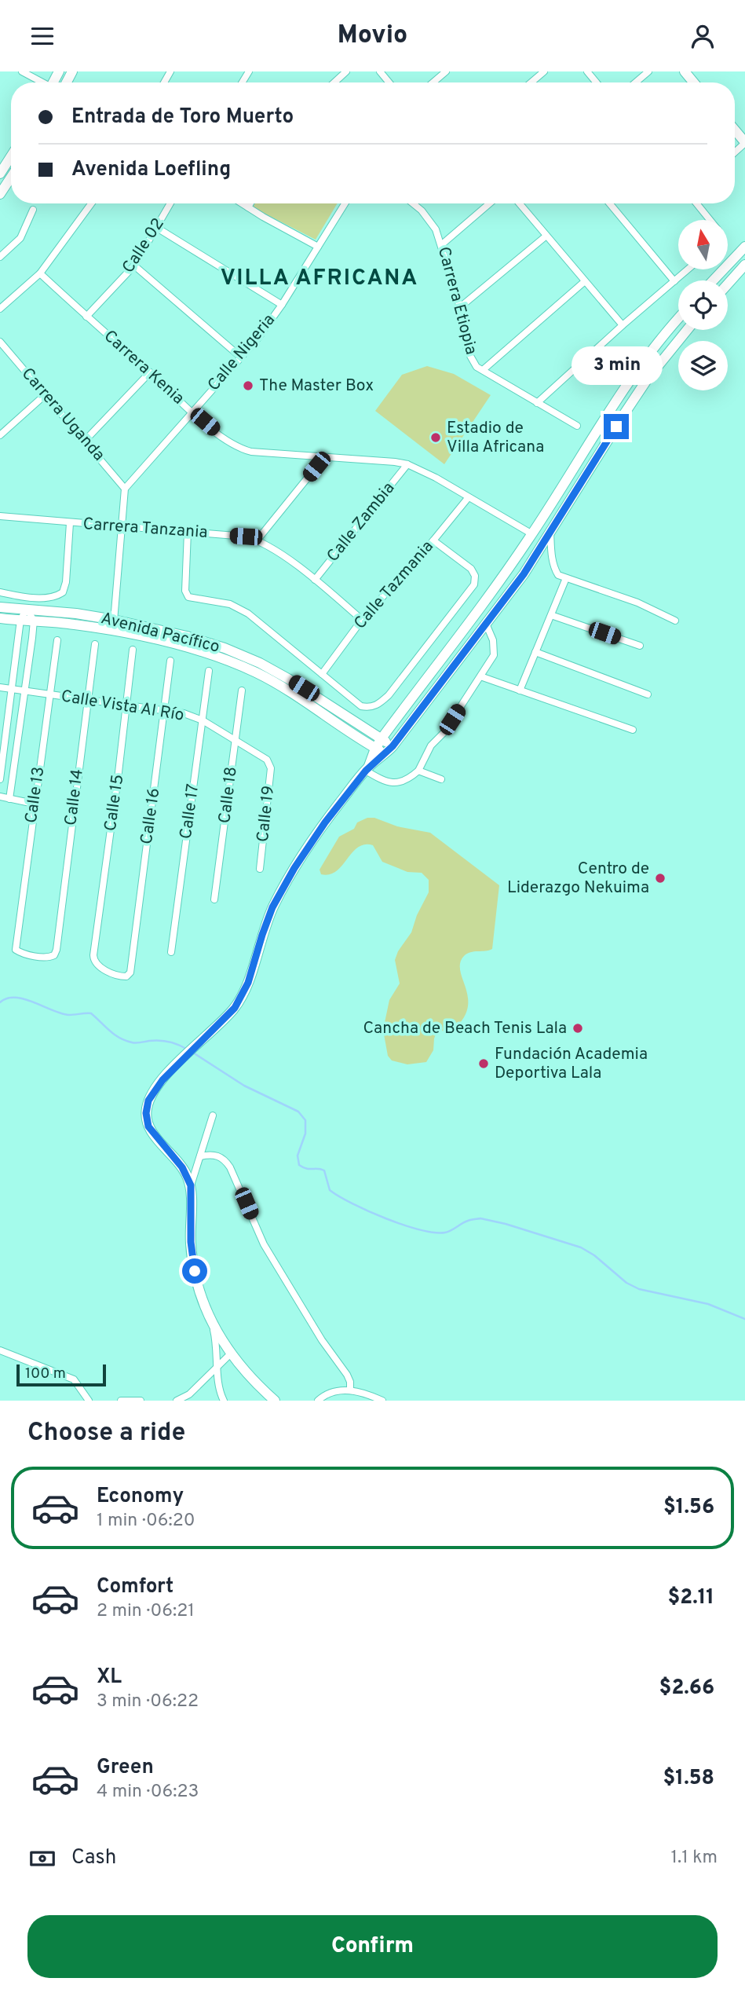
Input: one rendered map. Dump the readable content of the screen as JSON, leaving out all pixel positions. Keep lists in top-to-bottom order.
{
  "streets": {
    "street": [
      "Calle 02",
      "Carrera Etiopia",
      "Calle Nigeria",
      "Carrera Kenia",
      "Carrera Uganda",
      "Calle Zambia",
      "Carrera Tanzania",
      "Calle Tazmania",
      "Avenida Pacífico",
      "Calle Vista Al Río",
      "Calle 13",
      "Calle 18",
      "Calle 14",
      "Calle 15",
      "Calle 17",
      "Calle 19",
      "Calle 16"
    ]
  },
  "crossings": [
    ["Calle 02", "Carrera Kenia"],
    ["Calle Nigeria", "Carrera Kenia"],
    ["Calle Nigeria", "Carrera Uganda"],
    ["Carrera Kenia", "Calle Zambia"],
    ["Carrera Kenia", "Calle Tazmania"],
    ["Calle Zambia", "Carrera Tanzania"],
    ["Carrera Tanzania", "Calle Tazmania"],
    ["Calle Vista Al Río", "Calle 13"],
    ["Calle Vista Al Río", "Calle 18"],
    ["Calle Vista Al Río", "Calle 14"],
    ["Calle Vista Al Río", "Calle 15"],
    ["Calle Vista Al Río", "Calle 17"],
    ["Calle Vista Al Río", "Calle 19"],
    ["Calle Vista Al Río", "Calle 16"],
    ["Calle 13", "Calle 14"],
    ["Calle 15", "Calle 16"]
  ],
  "districts": ["VILLA AFRICANA"],
  "places": [
    "The Master Box",
    "Estadio de Villa Africana",
    "Centro de Liderazgo Nekuima",
    "Cancha de Beach Tenis Lala",
    "Fundación Academia Deportiva Lala"
  ],
  "scale_bar": "100 m",
  "north": "top",
  "page": {
    "header": "Movio",
    "banner": ["Entrada de Toro Muerto", "Avenida Loefling"],
    "bubble": "3 min",
    "scale": "100 m",
    "heading": "Choose a ride",
    "list": [
      {
        "name": "Economy",
        "note": "1 min · 06:20",
        "value": "$1.56"
      },
      {
        "name": "Comfort",
        "note": "2 min · 06:21",
        "value": "$2.11"
      },
      {
        "name": "XL",
        "note": "3 min · 06:22",
        "value": "$2.66"
      },
      {
        "name": "Green",
        "note": "4 min · 06:23",
        "value": "$1.58"
      }
    ],
    "pay": ["Cash", "1.1 km"],
    "buttons": "Confirm"
  }
}
